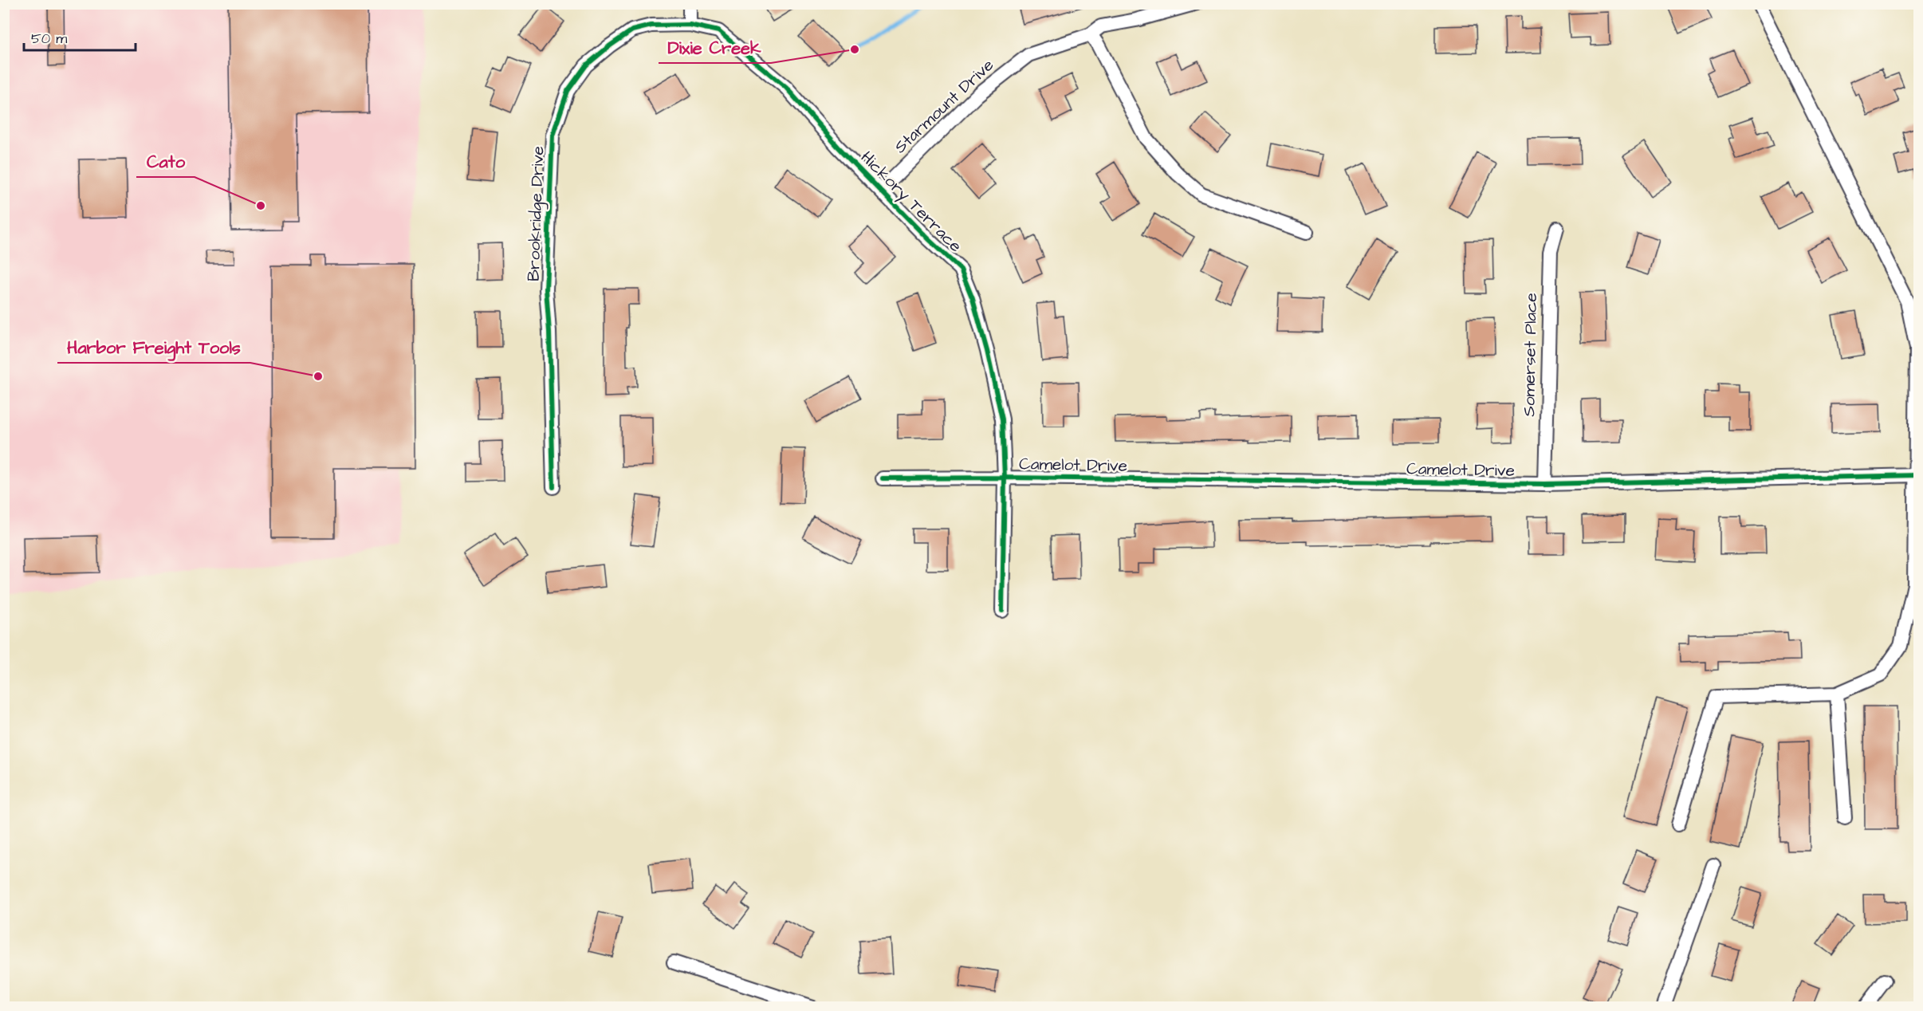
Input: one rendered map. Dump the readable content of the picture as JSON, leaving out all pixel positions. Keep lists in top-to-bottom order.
{
  "streets": {
    "street": [
      "Starmount Drive",
      "Hickory Terrace",
      "Brookridge Drive",
      "Somerset Place",
      "Camelot Drive"
    ]
  },
  "crossings": [
    ["Starmount Drive", "Hickory Terrace"],
    ["Hickory Terrace", "Brookridge Drive"],
    ["Hickory Terrace", "Camelot Drive"],
    ["Somerset Place", "Camelot Drive"]
  ],
  "places": ["Dixie Creek", "Cato", "Harbor Freight Tools"],
  "scale_bar": "50 m"
}
